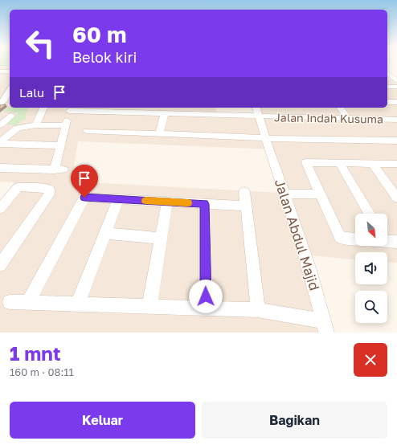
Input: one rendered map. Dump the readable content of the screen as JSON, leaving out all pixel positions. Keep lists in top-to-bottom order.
{
  "streets": {
    "street": ["Jalan Indah Kusuma", "Jalan Abdul Majid"]
  },
  "crossings": [
    ["Jalan Indah Kusuma", "Jalan Abdul Majid"]
  ],
  "north": "bottom right",
  "page": {
    "turn": ["60 m", "Belok kiri"],
    "then": "Lalu",
    "heading": ["1 mnt", "160 m · 08:11"],
    "buttons": ["Keluar", "Bagikan"]
  }
}
